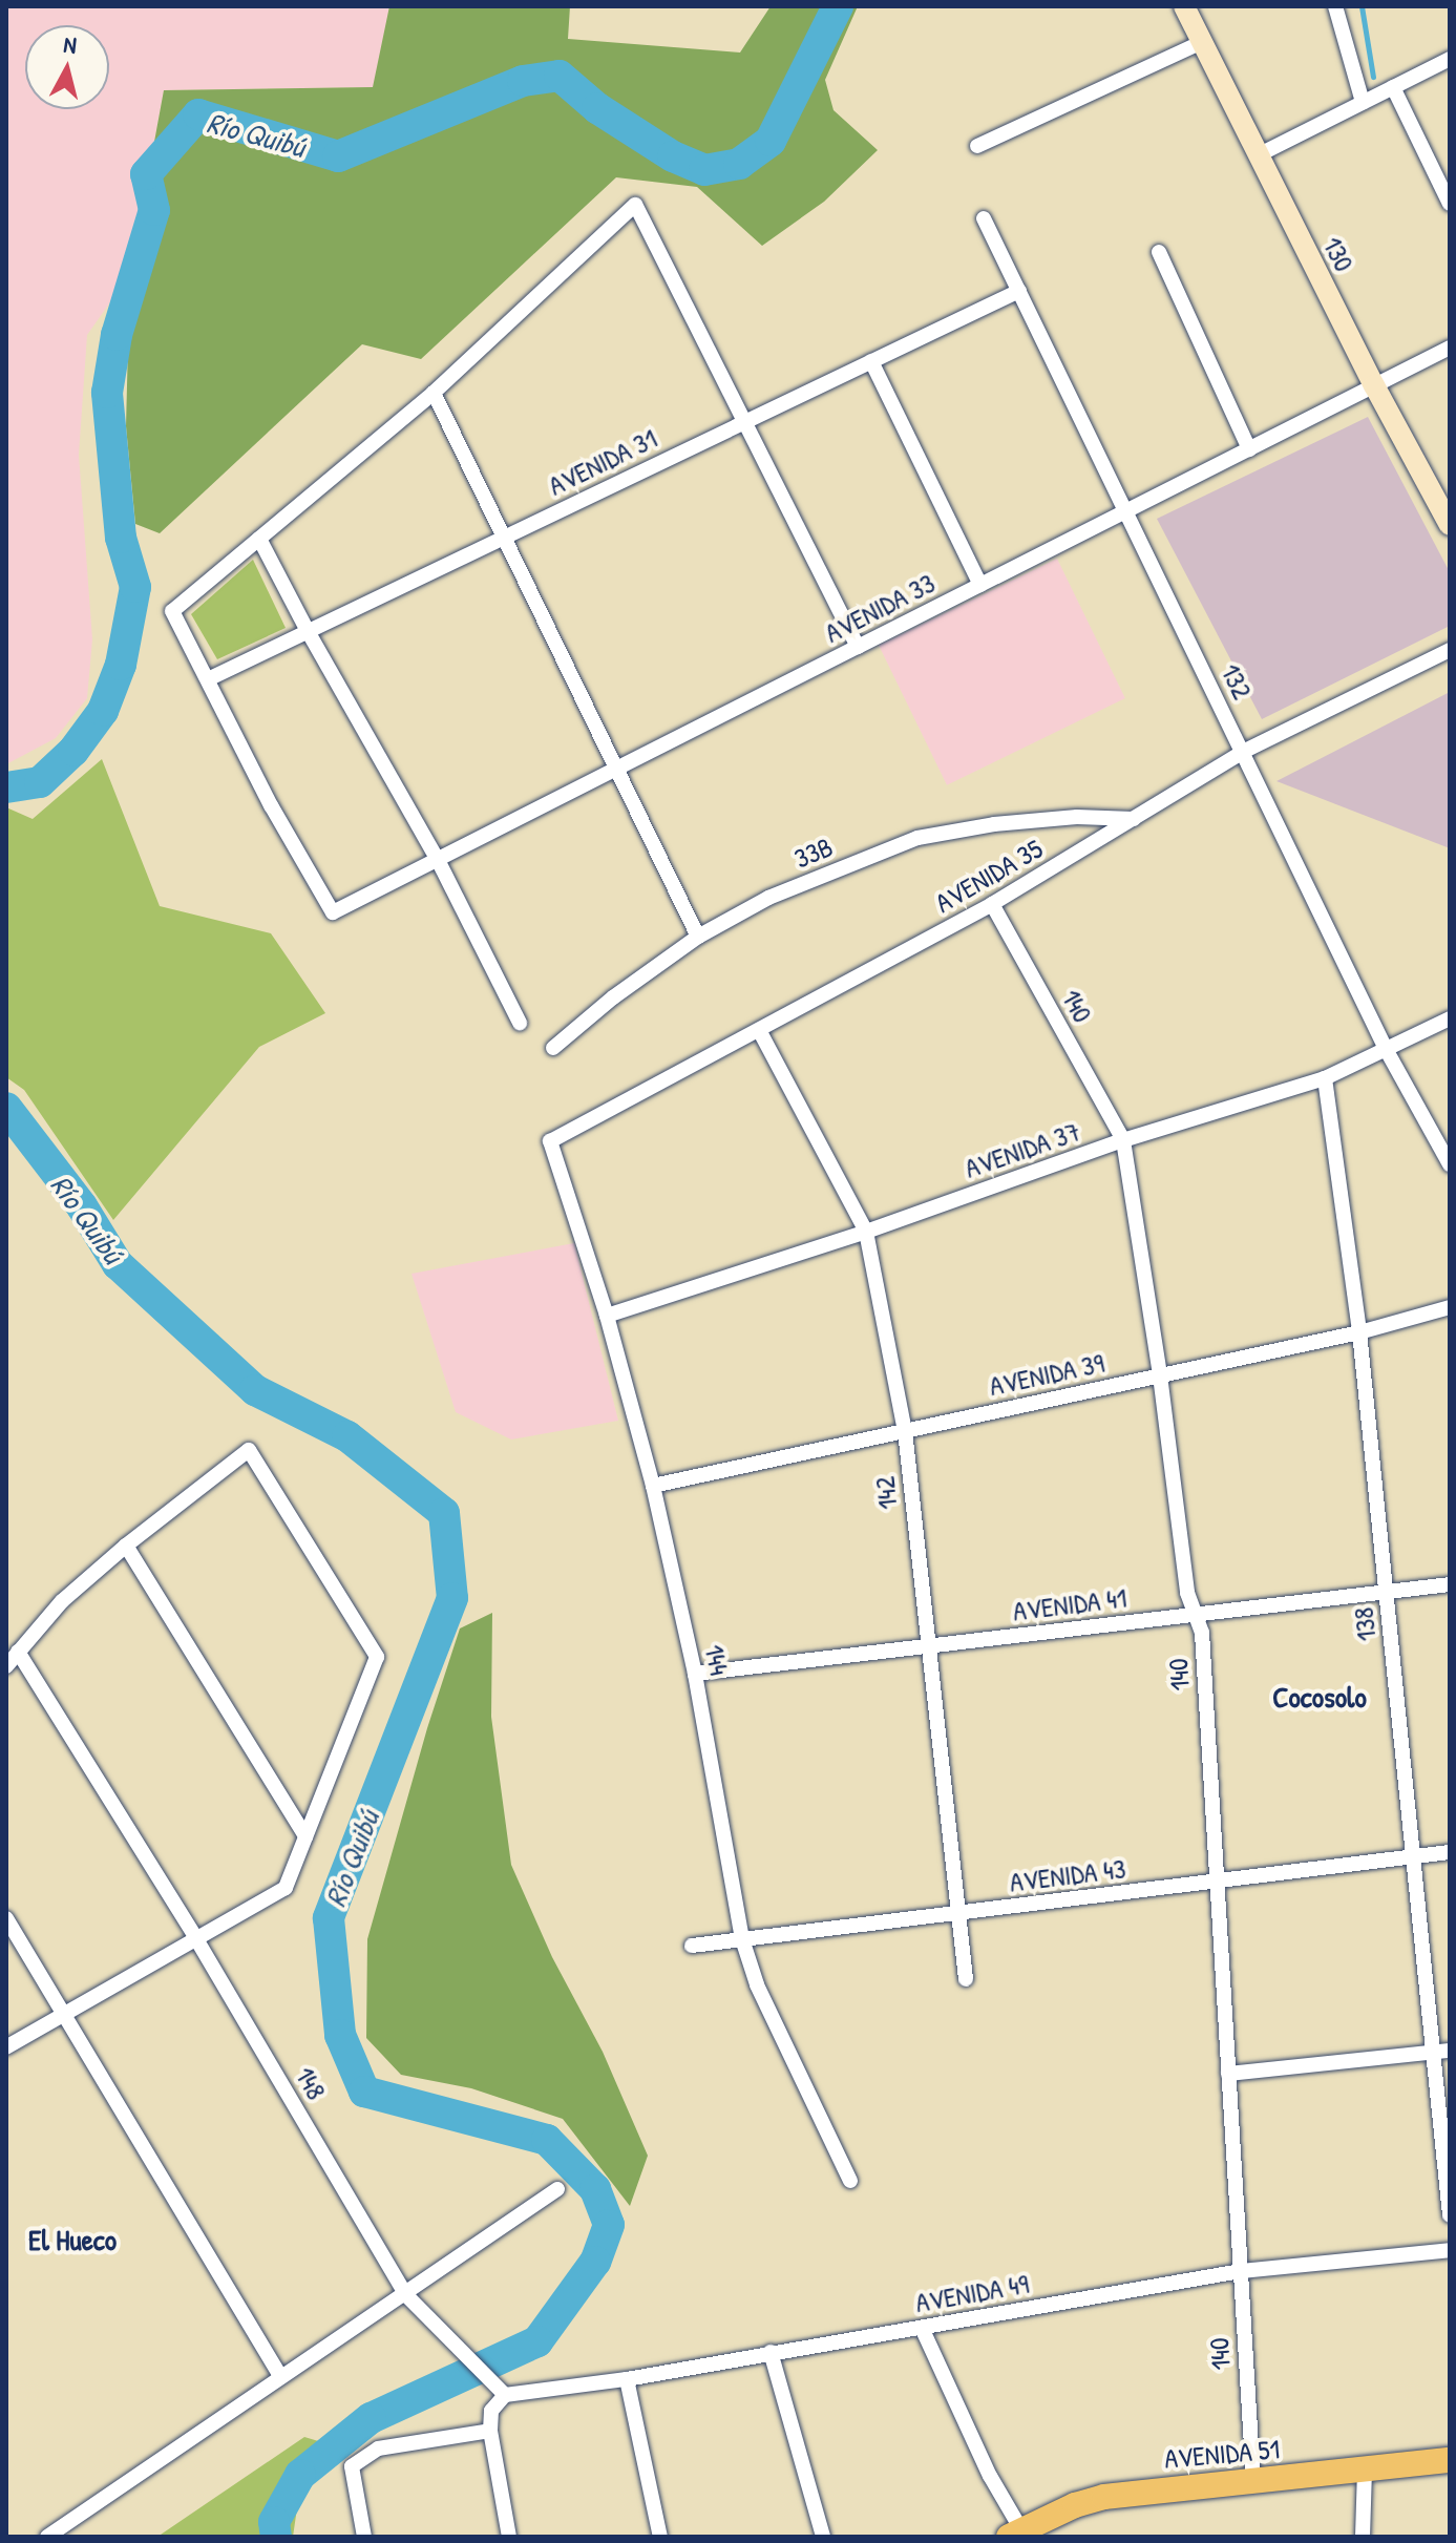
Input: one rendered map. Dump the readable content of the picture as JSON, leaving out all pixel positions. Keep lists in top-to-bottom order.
{
  "streets": {
    "main road": ["AVENIDA 51"],
    "street": [
      "130",
      "AVENIDA 31",
      "AVENIDA 33",
      "132",
      "33B",
      "AVENIDA 35",
      "140",
      "AVENIDA 37",
      "AVENIDA 39",
      "142",
      "AVENIDA 41",
      "138",
      "144",
      "AVENIDA 43",
      "148",
      "AVENIDA 49"
    ]
  },
  "crossings": [
    ["130", "AVENIDA 33"],
    ["AVENIDA 31", "AVENIDA 33"],
    ["AVENIDA 31", "132"],
    ["AVENIDA 33", "132"],
    ["132", "AVENIDA 35"],
    ["132", "AVENIDA 37"],
    ["33B", "AVENIDA 35"],
    ["AVENIDA 35", "140"],
    ["AVENIDA 35", "142"],
    ["AVENIDA 35", "144"],
    ["140", "AVENIDA 37"],
    ["140", "AVENIDA 39"],
    ["140", "AVENIDA 41"],
    ["140", "AVENIDA 43"],
    ["140", "AVENIDA 49"],
    ["140", "AVENIDA 51"],
    ["AVENIDA 37", "142"],
    ["AVENIDA 37", "138"],
    ["AVENIDA 37", "144"],
    ["AVENIDA 39", "142"],
    ["AVENIDA 39", "138"],
    ["AVENIDA 39", "144"],
    ["142", "AVENIDA 41"],
    ["142", "AVENIDA 43"],
    ["AVENIDA 41", "138"],
    ["AVENIDA 41", "144"],
    ["138", "AVENIDA 43"],
    ["144", "AVENIDA 43"],
    ["148", "AVENIDA 49"]
  ],
  "districts": ["Cocosolo", "El Hueco"],
  "water": ["Río Quibú"],
  "north": "top"
}
